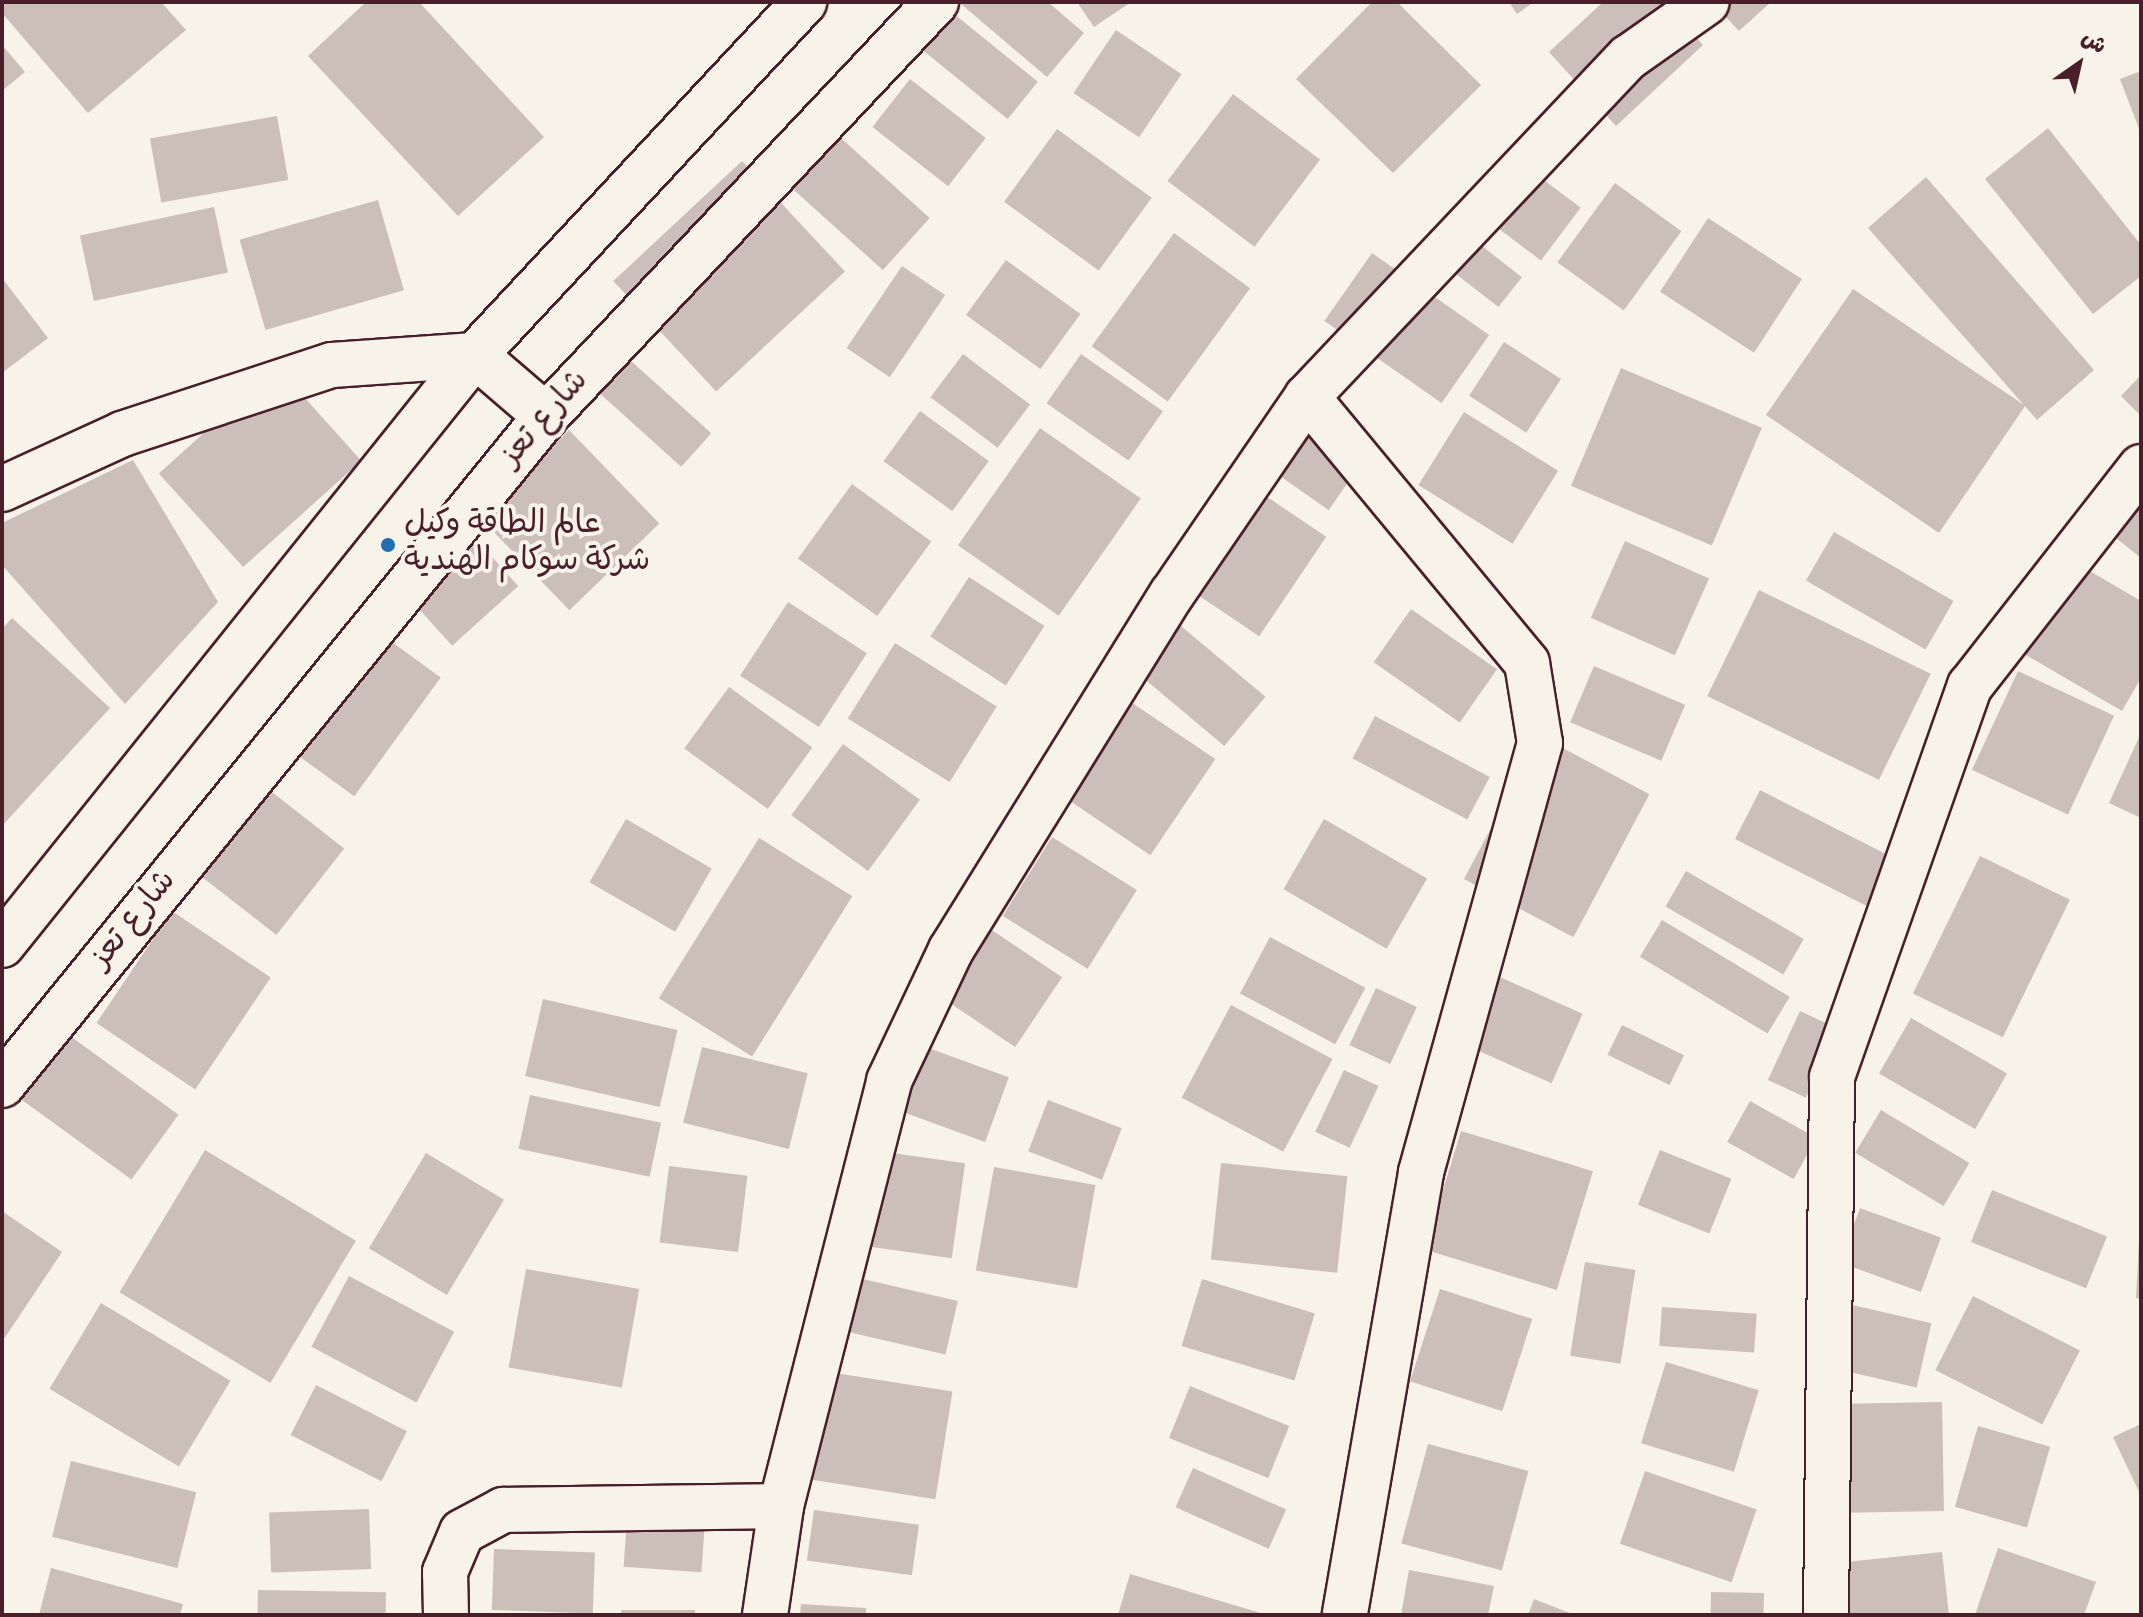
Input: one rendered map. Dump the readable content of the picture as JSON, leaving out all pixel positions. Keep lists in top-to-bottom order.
{
  "streets": {
    "street": ["شارع تعز"]
  },
  "places": ["عالم الطاقة وكيل شركة سوكام الهندية"],
  "north": "top right"
}
